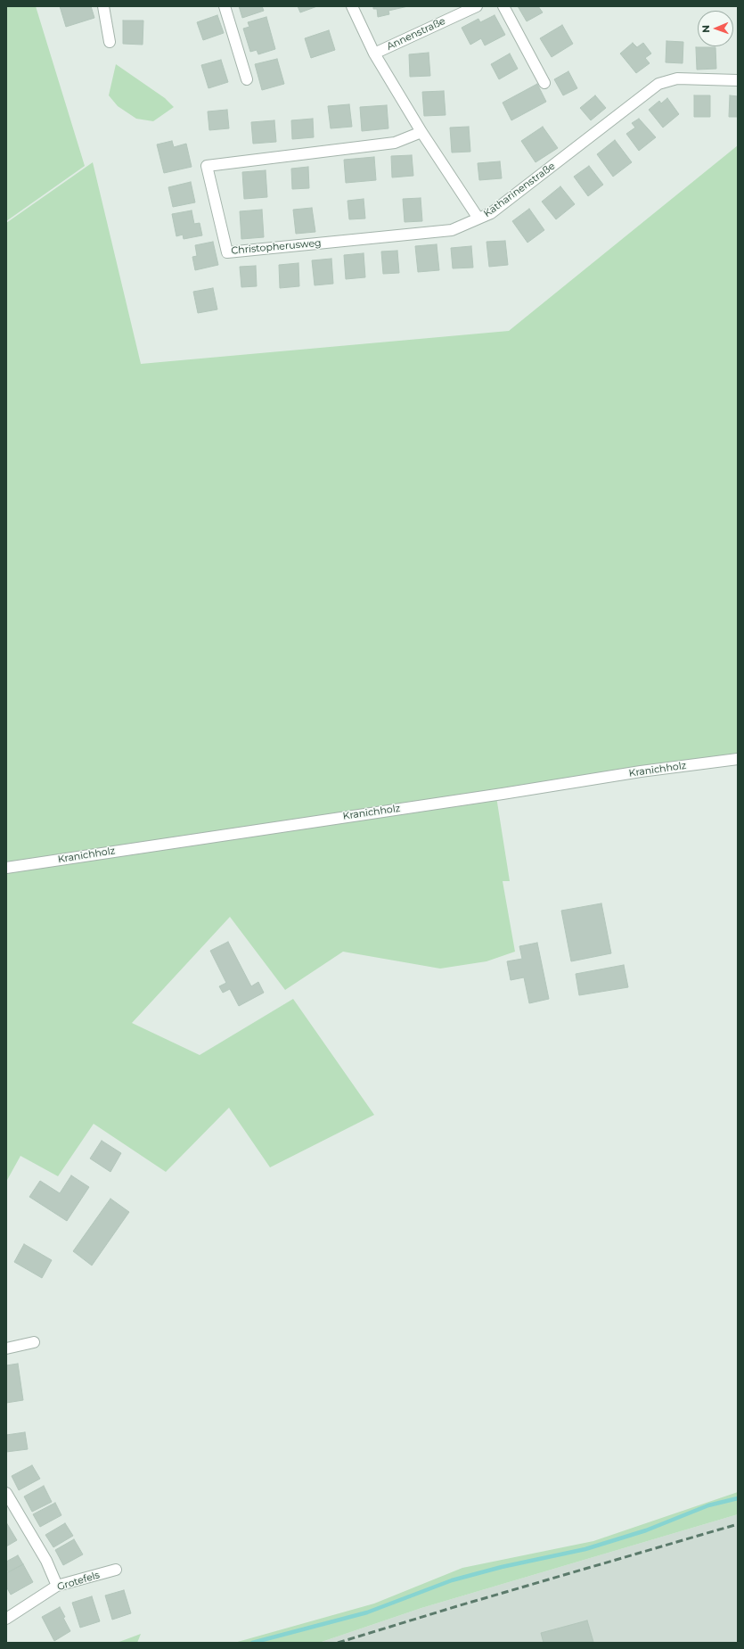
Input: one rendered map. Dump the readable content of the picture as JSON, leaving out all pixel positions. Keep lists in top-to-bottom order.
{
  "streets": {
    "street": [
      "Annenstraße",
      "Katharinenstraße",
      "Christopherusweg",
      "Kranichholz",
      "Grotefels"
    ]
  },
  "crossings": [
    ["Annenstraße", "Katharinenstraße"],
    ["Katharinenstraße", "Christopherusweg"]
  ],
  "north": "left"
}
